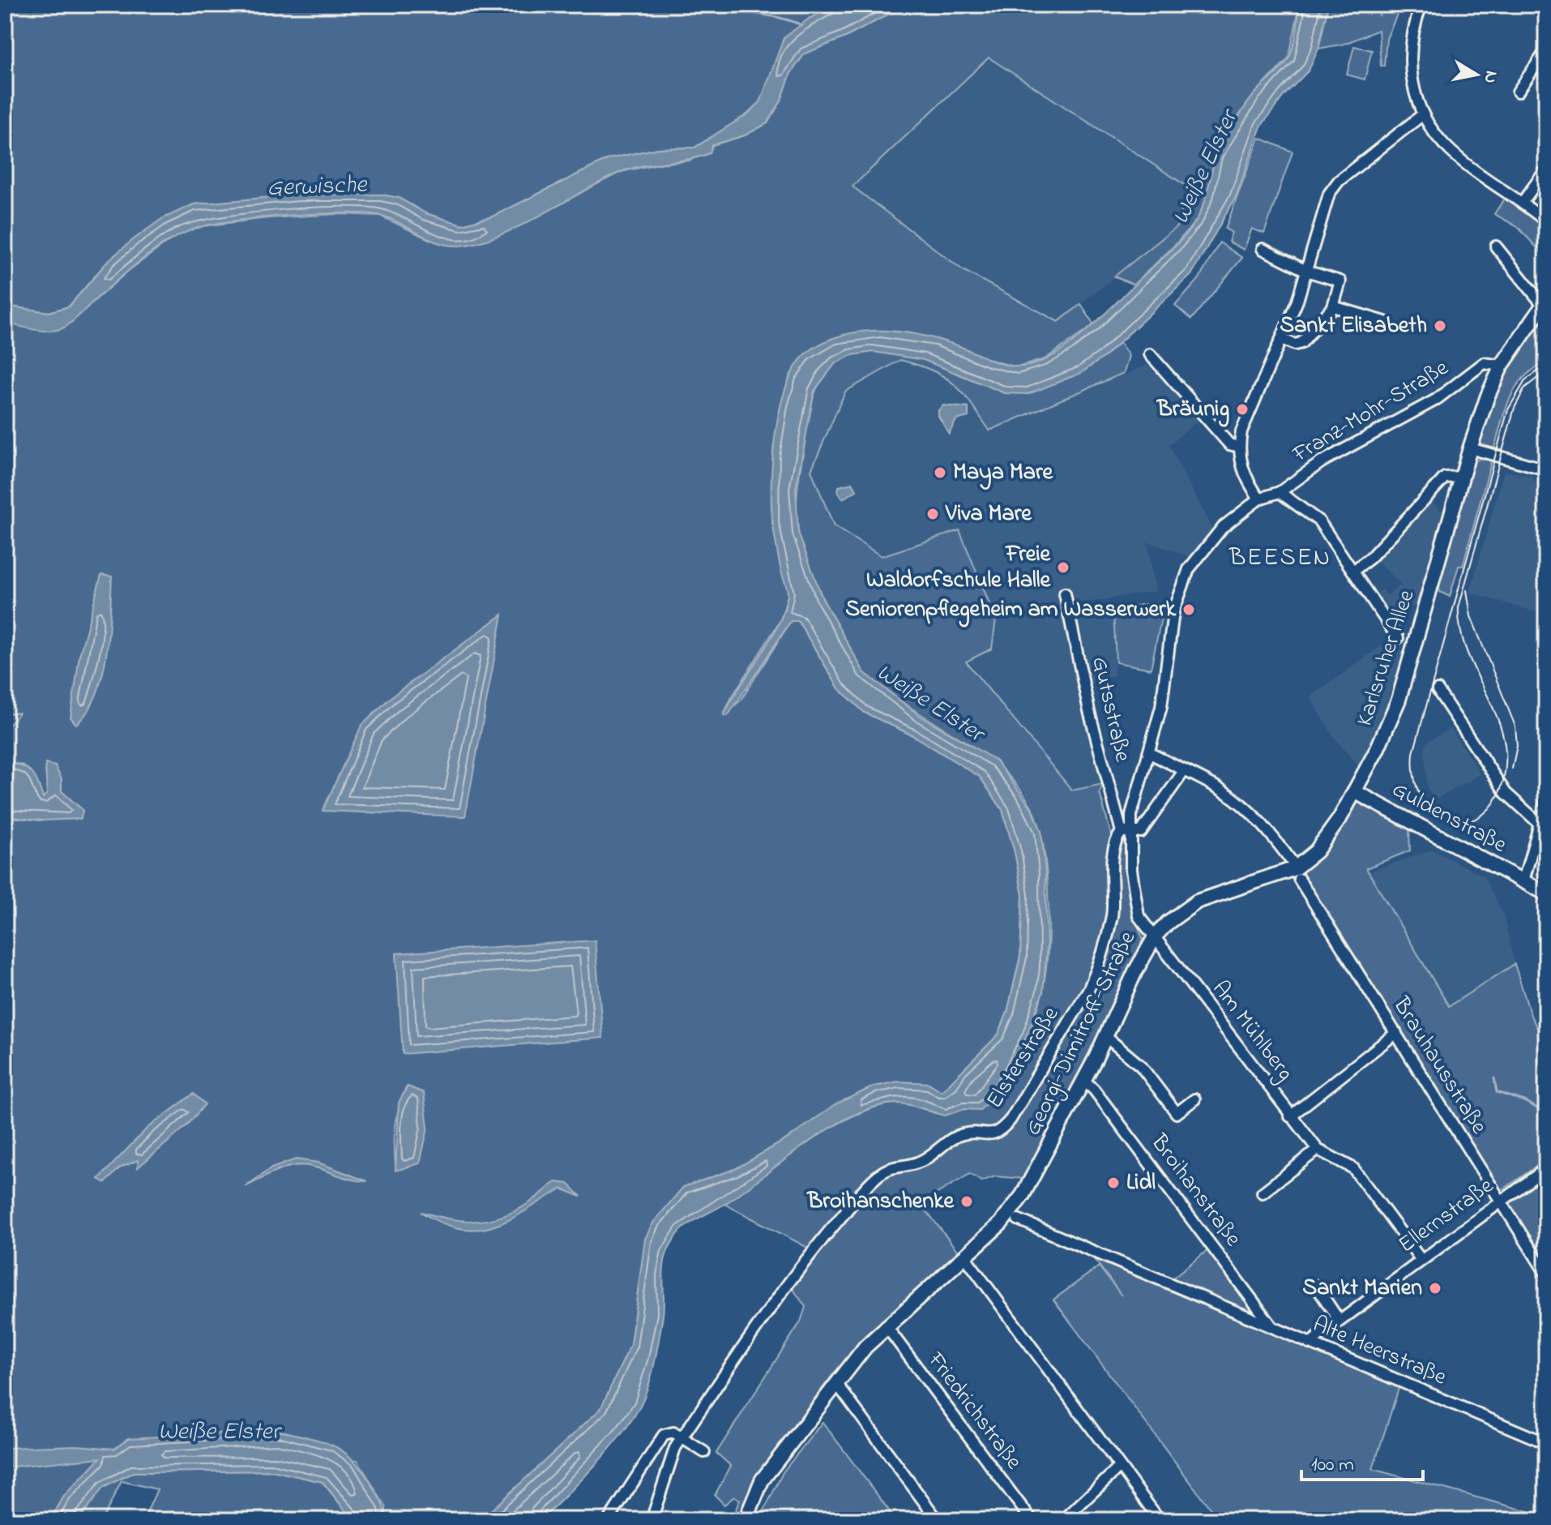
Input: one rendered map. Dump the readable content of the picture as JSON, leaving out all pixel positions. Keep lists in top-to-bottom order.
{
  "streets": {
    "street": [
      "Franz-Mohr-Straße",
      "Karlsruher Allee",
      "Gutsstraße",
      "Guldenstraße",
      "Am Mühlberg",
      "Georgi-Dimitroff-Straße",
      "Elsterstraße",
      "Brauhausstraße",
      "Broihanstraße",
      "Ellernstraße",
      "Alte Heerstraße",
      "Friedrichstraße"
    ]
  },
  "crossings": [
    ["Franz-Mohr-Straße", "Karlsruher Allee"],
    ["Franz-Mohr-Straße", "Georgi-Dimitroff-Straße"],
    ["Karlsruher Allee", "Guldenstraße"],
    ["Karlsruher Allee", "Am Mühlberg"],
    ["Karlsruher Allee", "Georgi-Dimitroff-Straße"],
    ["Gutsstraße", "Georgi-Dimitroff-Straße"],
    ["Gutsstraße", "Elsterstraße"],
    ["Am Mühlberg", "Georgi-Dimitroff-Straße"],
    ["Am Mühlberg", "Ellernstraße"],
    ["Georgi-Dimitroff-Straße", "Elsterstraße"],
    ["Georgi-Dimitroff-Straße", "Broihanstraße"],
    ["Georgi-Dimitroff-Straße", "Friedrichstraße"],
    ["Brauhausstraße", "Ellernstraße"],
    ["Broihanstraße", "Alte Heerstraße"],
    ["Ellernstraße", "Alte Heerstraße"]
  ],
  "districts": ["BEESEN"],
  "water": ["Weiße Elster", "Gerwische"],
  "places": [
    "Sankt Elisabeth",
    "Bräunig",
    "Maya Mare",
    "Viva Mare",
    "Freie Waldorfschule Halle",
    "Seniorenpflegeheim am Wasserwerk",
    "Lidl",
    "Broihanschenke",
    "Sankt Marien"
  ],
  "scale_bar": "100 m",
  "north": "right"
}
